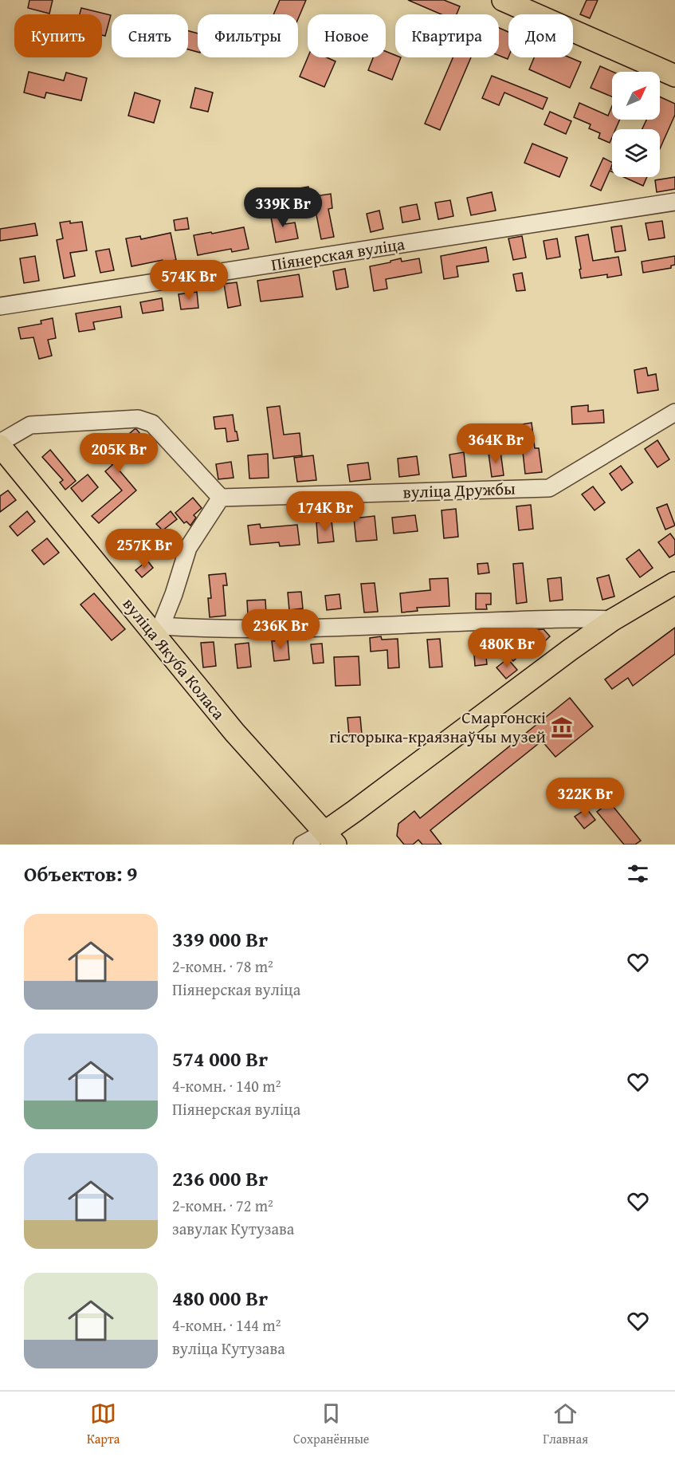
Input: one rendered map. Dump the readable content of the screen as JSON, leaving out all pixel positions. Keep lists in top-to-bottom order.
{
  "streets": {
    "main road": ["вуліца Якуба Коласа"],
    "street": ["Піянерская вуліца", "вуліца Дружбы"]
  },
  "places": {
    "museum": ["Смаргонскі гісторыка-краязнаўчы музей"]
  },
  "north": "top right",
  "page": {
    "chip": [
      "Купить",
      "Снять",
      "Фильтры",
      "Новое",
      "Квартира",
      "Дом"
    ],
    "price": [
      "339K Br",
      "574K Br",
      "364K Br",
      "205K Br",
      "174K Br",
      "257K Br",
      "236K Br",
      "480K Br",
      "322K Br"
    ],
    "heading": "Объектов: 9",
    "list": [
      {
        "name": "339 000 Br",
        "note": "2-комн. · 78 m² · Піянерская вуліца"
      },
      {
        "name": "574 000 Br",
        "note": "4-комн. · 140 m² · Піянерская вуліца"
      },
      {
        "name": "236 000 Br",
        "note": "2-комн. · 72 m² · завулак Кутузава"
      },
      {
        "name": "480 000 Br",
        "note": "4-комн. · 144 m² · вуліца Кутузава"
      }
    ],
    "tabs": ["Карта", "Сохранённые", "Главная"]
  }
}
